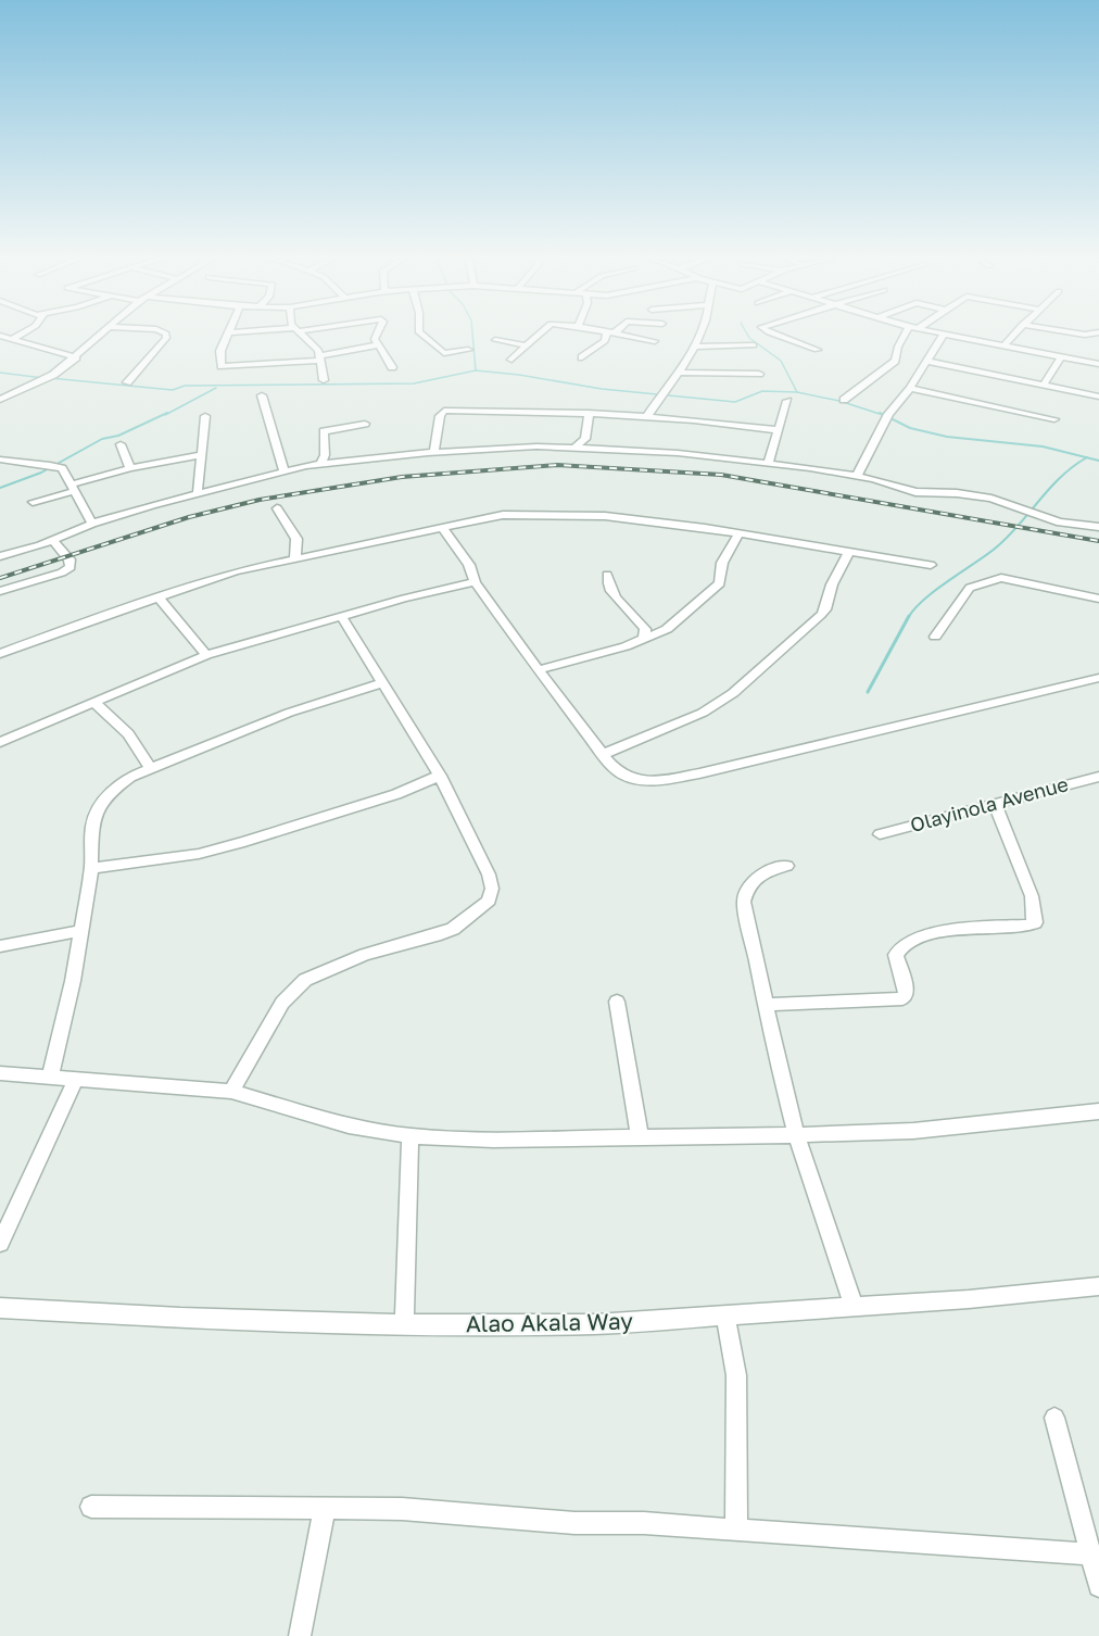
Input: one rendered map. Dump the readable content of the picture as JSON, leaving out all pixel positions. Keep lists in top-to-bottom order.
{
  "streets": {
    "street": ["Olayinola Avenue", "Alao Akala Way"]
  }
}
